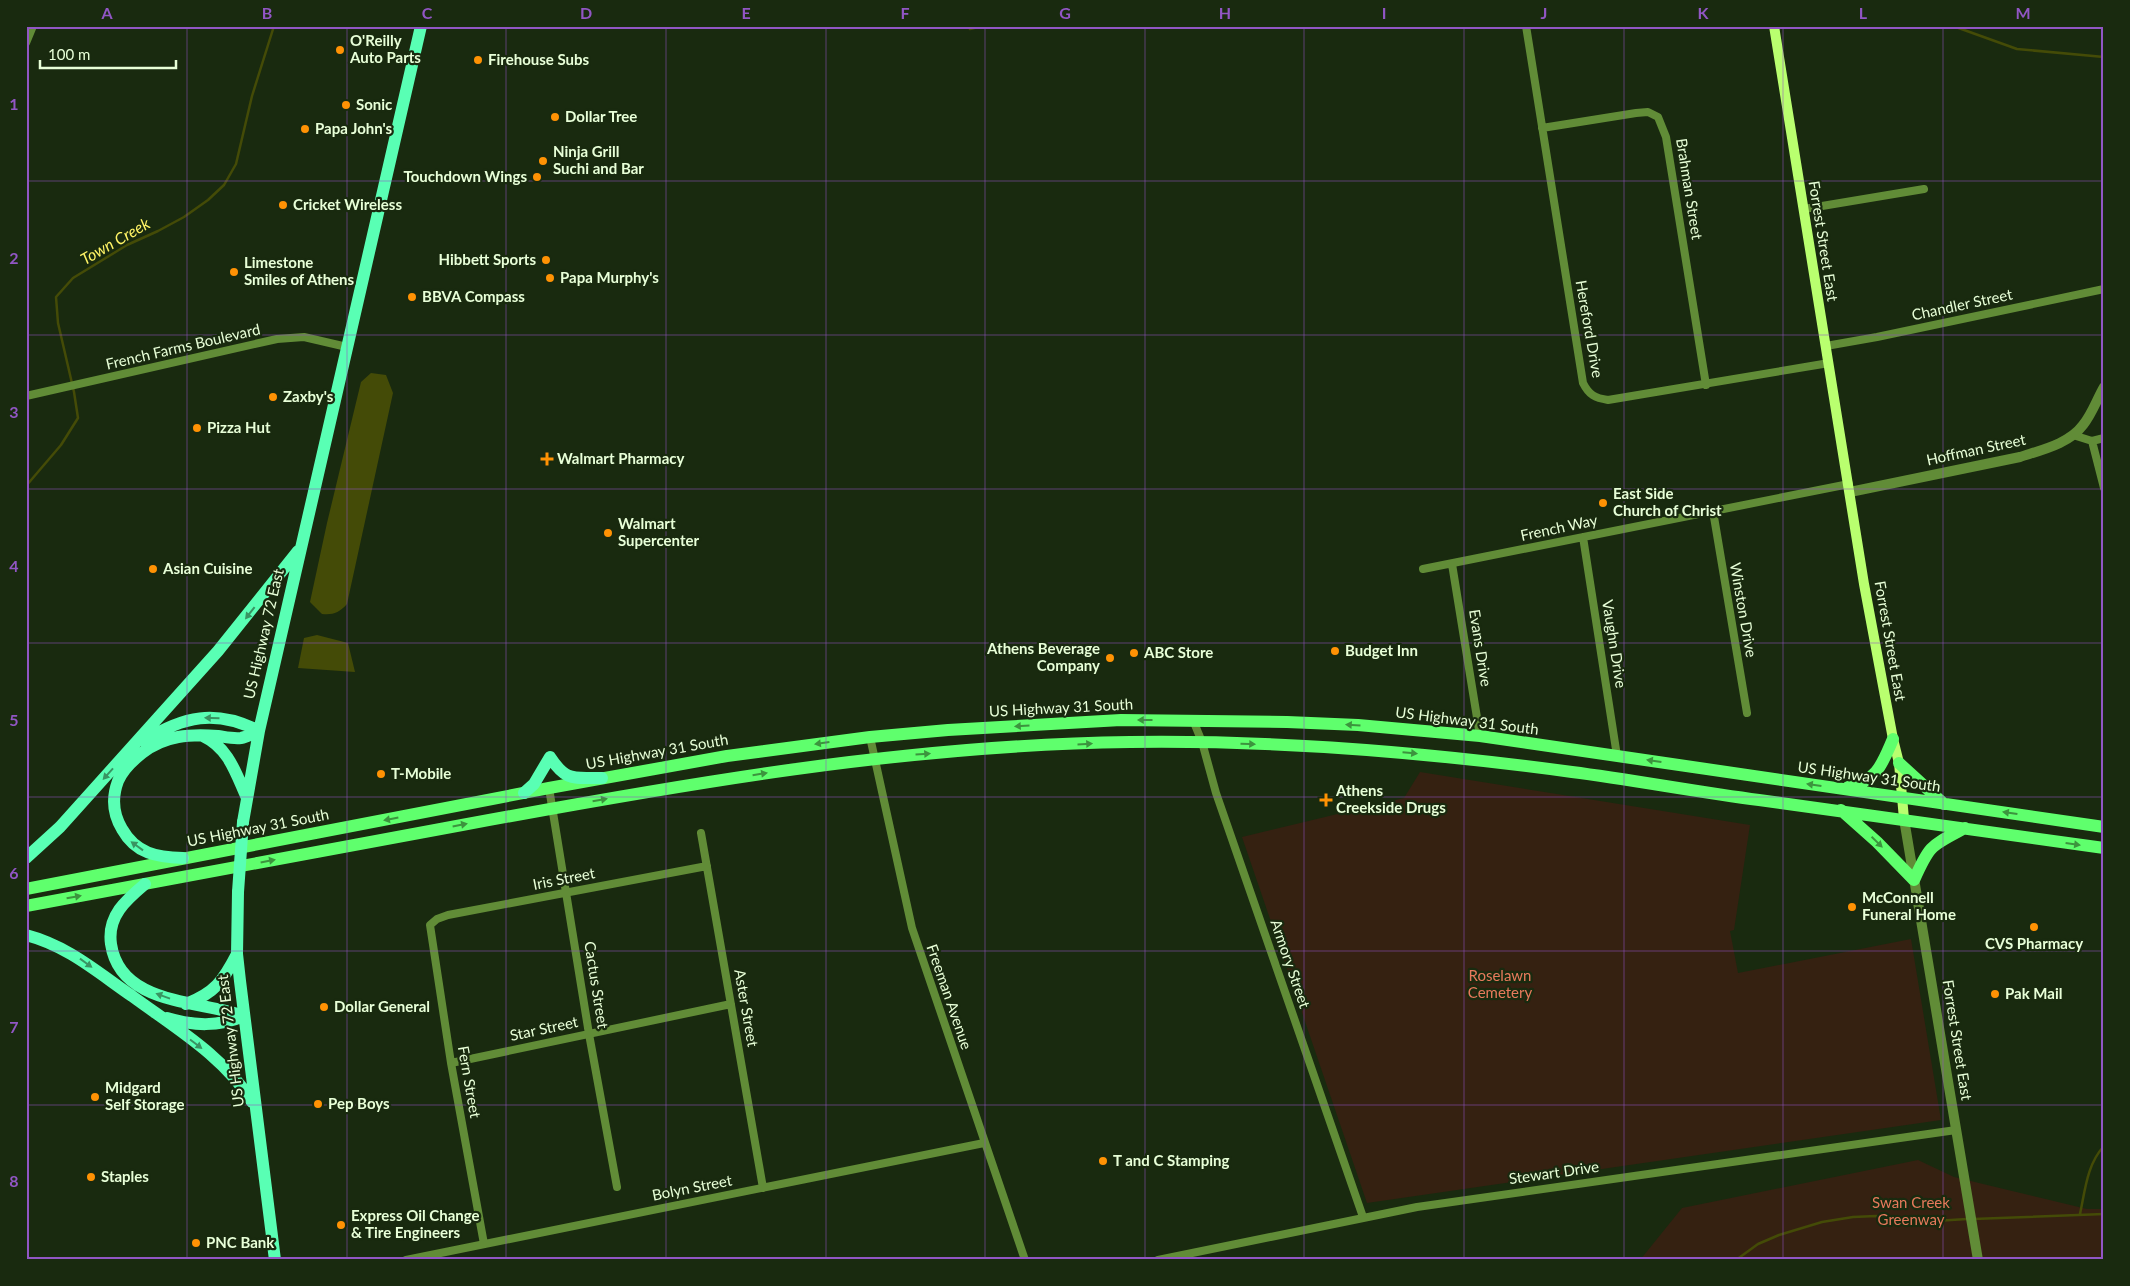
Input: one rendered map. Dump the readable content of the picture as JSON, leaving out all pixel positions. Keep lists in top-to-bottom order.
{
  "streets": {
    "highway": ["US Highway 72 East"],
    "main road": ["Forrest Street East", "US Highway 31 South"],
    "street": [
      "Brahman Street",
      "Chandler Street",
      "Hereford Drive",
      "French Farms Boulevard",
      "Hoffman Street",
      "French Way",
      "Winston Drive",
      "Vaughn Drive",
      "Evans Drive",
      "Iris Street",
      "Armory Street",
      "Cactus Street",
      "Freeman Avenue",
      "Aster Street",
      "Star Street",
      "Fern Street",
      "Stewart Drive",
      "Bolyn Street"
    ]
  },
  "crossings": [
    ["Brahman Street", "Hereford Drive"],
    ["Forrest Street East", "Chandler Street"],
    ["Forrest Street East", "Hereford Drive"],
    ["Forrest Street East", "Hoffman Street"],
    ["Forrest Street East", "French Way"],
    ["Forrest Street East", "US Highway 31 South"],
    ["Forrest Street East", "Stewart Drive"],
    ["French Farms Boulevard", "US Highway 72 East"],
    ["Hoffman Street", "French Way"],
    ["French Way", "Winston Drive"],
    ["French Way", "Vaughn Drive"],
    ["French Way", "Evans Drive"],
    ["Vaughn Drive", "US Highway 31 South"],
    ["Evans Drive", "US Highway 31 South"],
    ["US Highway 31 South", "Armory Street"],
    ["US Highway 31 South", "Cactus Street"],
    ["US Highway 31 South", "Freeman Avenue"],
    ["Iris Street", "Cactus Street"],
    ["Iris Street", "Aster Street"],
    ["Iris Street", "Fern Street"],
    ["Armory Street", "Stewart Drive"],
    ["Cactus Street", "Star Street"],
    ["Freeman Avenue", "Bolyn Street"],
    ["Aster Street", "Star Street"],
    ["Aster Street", "Bolyn Street"],
    ["Star Street", "Fern Street"],
    ["Fern Street", "Bolyn Street"]
  ],
  "water": ["Town Creek"],
  "parks": ["Roselawn Cemetery", "Swan Creek Greenway"],
  "places": {
    "other": [
      "O'Reilly Auto Parts",
      "Firehouse Subs",
      "Sonic",
      "Dollar Tree",
      "Papa John's",
      "Ninja Grill Suchi and Bar",
      "Touchdown Wings",
      "Cricket Wireless",
      "Hibbett Sports",
      "Limestone Smiles of Athens",
      "Papa Murphy's",
      "BBVA Compass",
      "Zaxby's",
      "Pizza Hut",
      "East Side Church of Christ",
      "Walmart Supercenter",
      "Asian Cuisine",
      "Budget Inn",
      "ABC Store",
      "Athens Beverage Company",
      "T-Mobile",
      "McConnell Funeral Home",
      "CVS Pharmacy",
      "Pak Mail",
      "Dollar General",
      "Midgard Self Storage",
      "Pep Boys",
      "T and C Stamping",
      "Staples",
      "Express Oil Change & Tire Engineers",
      "PNC Bank"
    ],
    "health": ["Walmart Pharmacy", "Athens Creekside Drugs"]
  },
  "scale_bar": "100 m",
  "grid": {
    "columns": [
      "A",
      "B",
      "C",
      "D",
      "E",
      "F",
      "G",
      "H",
      "I",
      "J",
      "K",
      "L",
      "M"
    ],
    "rows": [
      "1",
      "2",
      "3",
      "4",
      "5",
      "6",
      "7",
      "8"
    ]
  }
}
